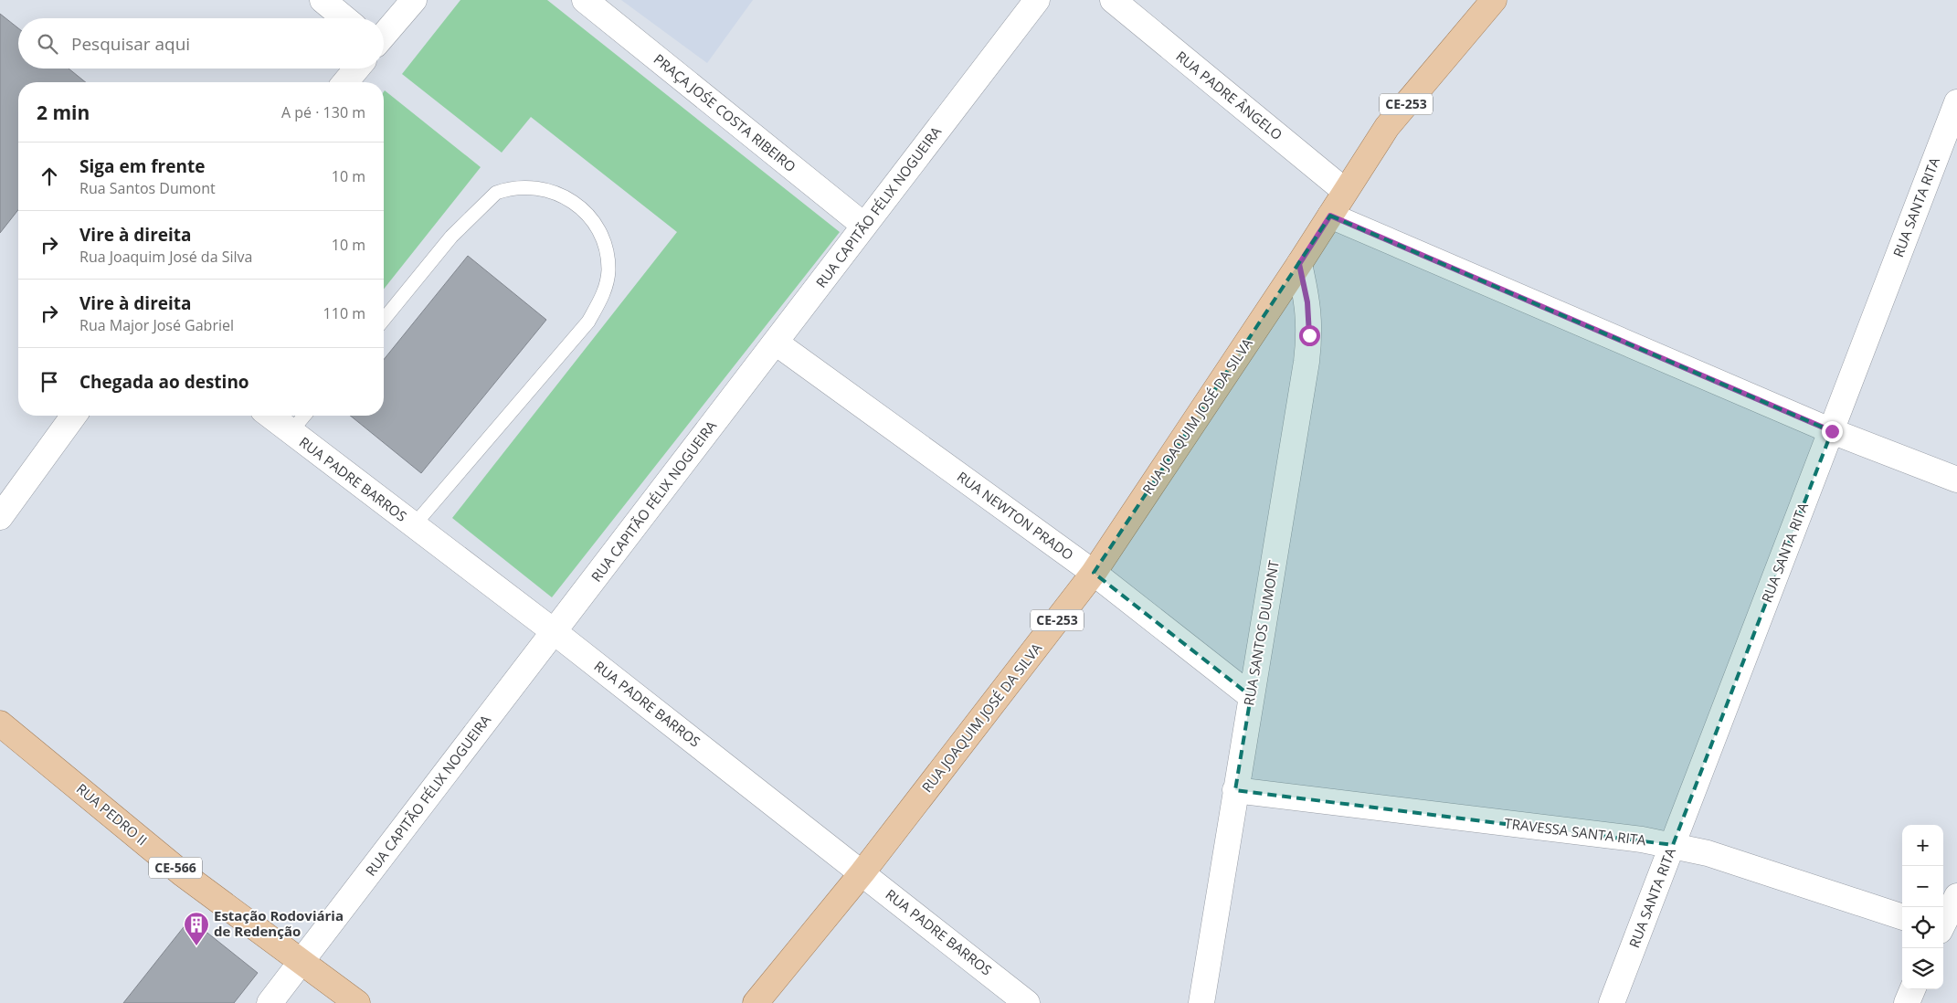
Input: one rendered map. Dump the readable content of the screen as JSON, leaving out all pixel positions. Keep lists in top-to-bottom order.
{
  "streets": {
    "main road": [
      "CE-253",
      "RUA JOAQUIM JOSÉ DA SILVA",
      "RUA PEDRO II",
      "CE-566"
    ],
    "street": [
      "RUA PADRE ÂNGELO",
      "PRAÇA JOŚE COSTA RIBEIRO",
      "RUA CAPITÃO FÉLIX NOGUEIRA",
      "RUA SANTA RITA",
      "RUA PADRE BARROS",
      "RUA NEWTON PRADO",
      "RUA SANTOS DUMONT",
      "TRAVESSA SANTA RITA"
    ]
  },
  "crossings": [
    ["RUA PADRE ÂNGELO", "CE-253"],
    ["CE-253", "RUA JOAQUIM JOSÉ DA SILVA"],
    ["PRAÇA JOŚE COSTA RIBEIRO", "RUA CAPITÃO FÉLIX NOGUEIRA"],
    ["RUA CAPITÃO FÉLIX NOGUEIRA", "RUA PADRE BARROS"],
    ["RUA CAPITÃO FÉLIX NOGUEIRA", "RUA NEWTON PRADO"],
    ["RUA CAPITÃO FÉLIX NOGUEIRA", "RUA PEDRO II"],
    ["RUA SANTA RITA", "TRAVESSA SANTA RITA"],
    ["RUA JOAQUIM JOSÉ DA SILVA", "RUA PADRE BARROS"],
    ["RUA JOAQUIM JOSÉ DA SILVA", "RUA NEWTON PRADO"],
    ["RUA JOAQUIM JOSÉ DA SILVA", "RUA SANTOS DUMONT"],
    ["RUA NEWTON PRADO", "RUA SANTOS DUMONT"],
    ["RUA SANTOS DUMONT", "TRAVESSA SANTA RITA"]
  ],
  "places": {
    "building": ["Estação Rodoviária de Redenção"]
  },
  "page": {
    "search": "Pesquisar aqui",
    "heading": ["2 min", "A pé · 130 m"],
    "list": [
      ["Siga em frente", "Rua Santos Dumont", "10 m"],
      ["Vire à direita", "Rua Joaquim José da Silva", "10 m"],
      ["Vire à direita", "Rua Major José Gabriel", "110 m"],
      "Chegada ao destino"
    ],
    "map_buttons": ["+", "−"]
  }
}
